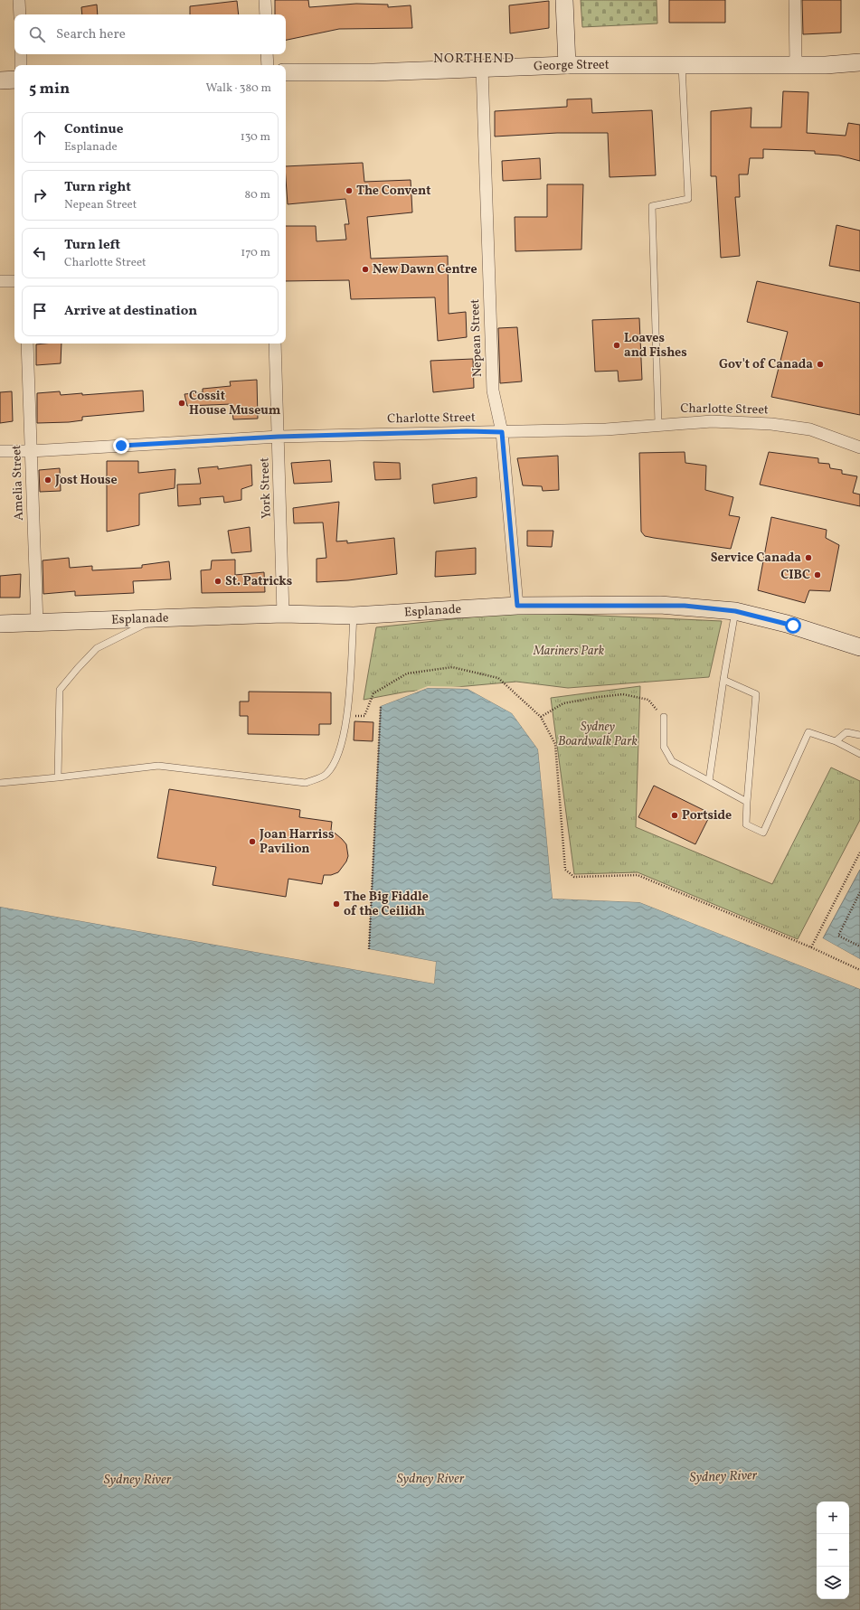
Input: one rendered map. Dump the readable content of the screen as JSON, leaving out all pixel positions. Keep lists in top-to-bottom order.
{
  "streets": {
    "street": [
      "George Street",
      "Nepean Street",
      "Charlotte Street",
      "Amelia Street",
      "York Street",
      "Esplanade"
    ]
  },
  "crossings": [
    ["George Street", "Nepean Street"],
    ["Nepean Street", "Charlotte Street"],
    ["Nepean Street", "Esplanade"],
    ["Charlotte Street", "Amelia Street"],
    ["Charlotte Street", "York Street"],
    ["Amelia Street", "Esplanade"],
    ["York Street", "Esplanade"]
  ],
  "districts": ["NORTHEND"],
  "water": ["Sydney River"],
  "parks": ["Mariners Park", "Sydney Boardwalk Park"],
  "places": [
    "The Convent",
    "New Dawn Centre",
    "Loaves and Fishes",
    "Gov't of Canada",
    "Cossit House Museum",
    "Jost House",
    "Service Canada",
    "CIBC",
    "St. Patricks",
    "Portside",
    "Joan Harriss Pavilion",
    "The Big Fiddle of the Ceilidh"
  ],
  "page": {
    "search": "Search here",
    "heading": ["5 min", "Walk · 380 m"],
    "list": [
      ["Continue", "Esplanade", "130 m"],
      ["Turn right", "Nepean Street", "80 m"],
      ["Turn left", "Charlotte Street", "170 m"],
      "Arrive at destination"
    ],
    "map_buttons": ["+", "−"]
  }
}
